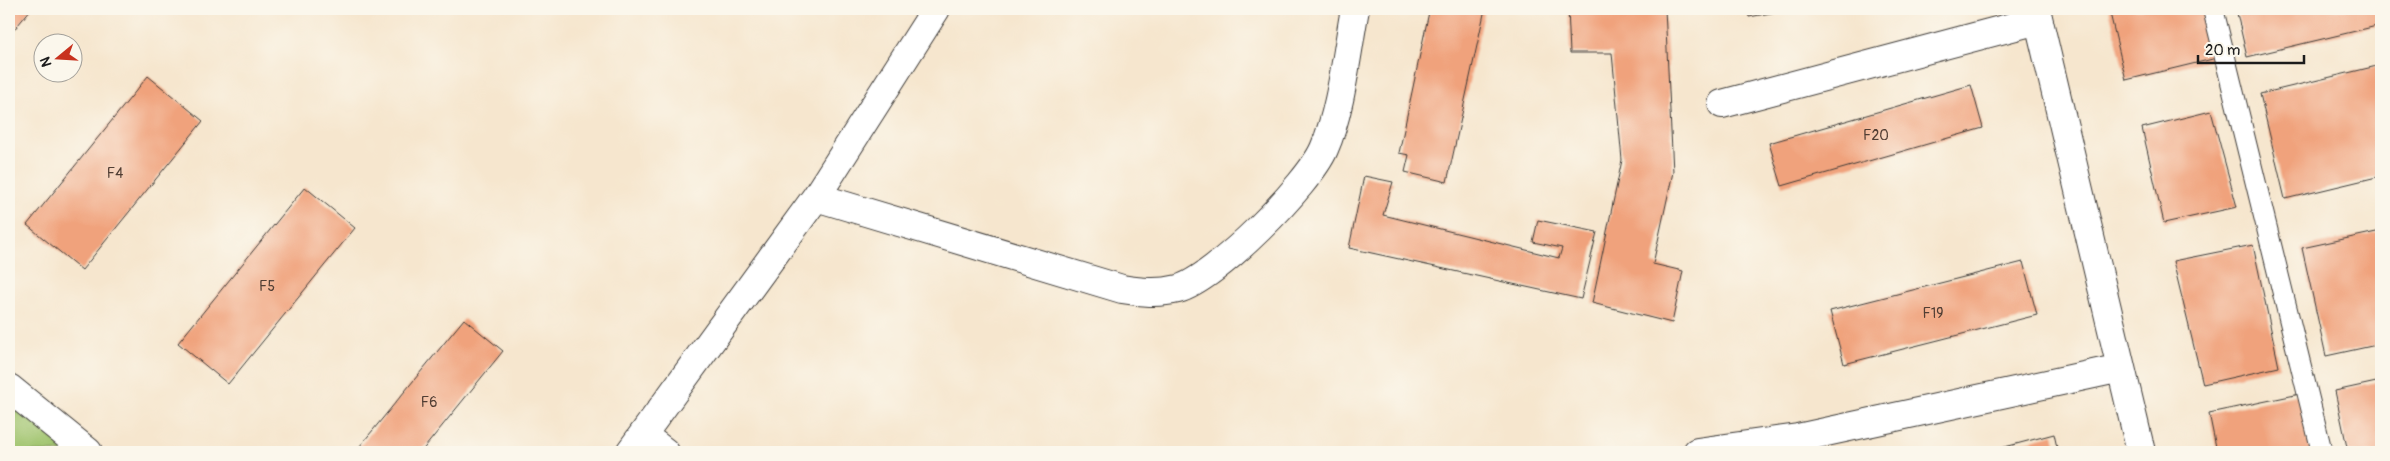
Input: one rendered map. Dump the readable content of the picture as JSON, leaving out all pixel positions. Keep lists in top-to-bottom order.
{
  "house_numbers": [
    "F20",
    "F4",
    "F5",
    "F19",
    "F6"
  ],
  "scale_bar": "20 m",
  "north": "left"
}
